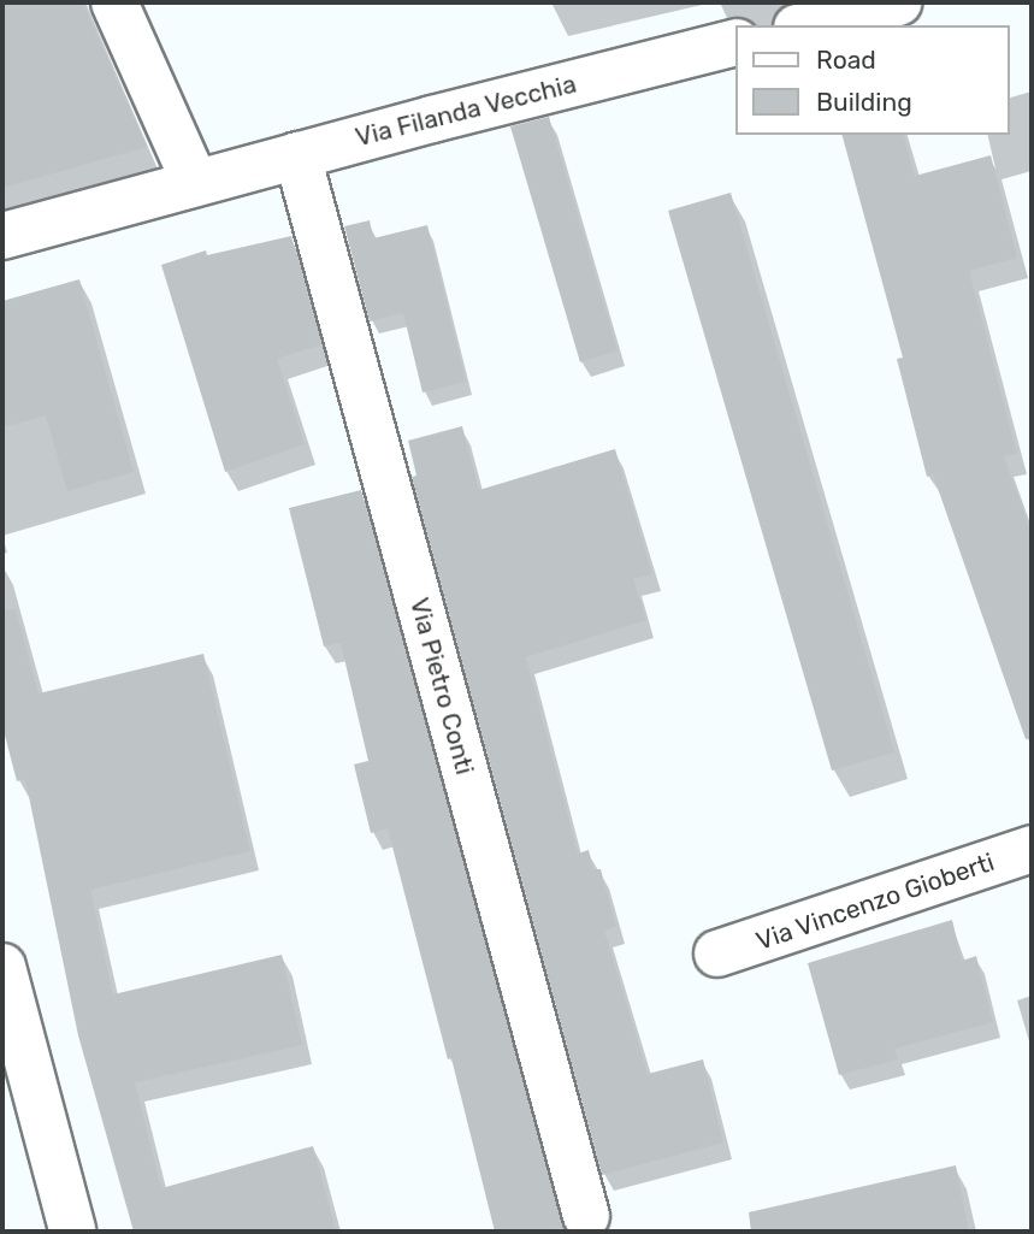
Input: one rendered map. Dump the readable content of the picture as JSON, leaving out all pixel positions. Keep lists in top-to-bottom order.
{
  "streets": {
    "street": ["Via Filanda Vecchia", "Via Pietro Conti", "Via Vincenzo Gioberti"]
  },
  "crossings": [
    ["Via Filanda Vecchia", "Via Pietro Conti"]
  ],
  "legend": ["Road", "Building"]
}
